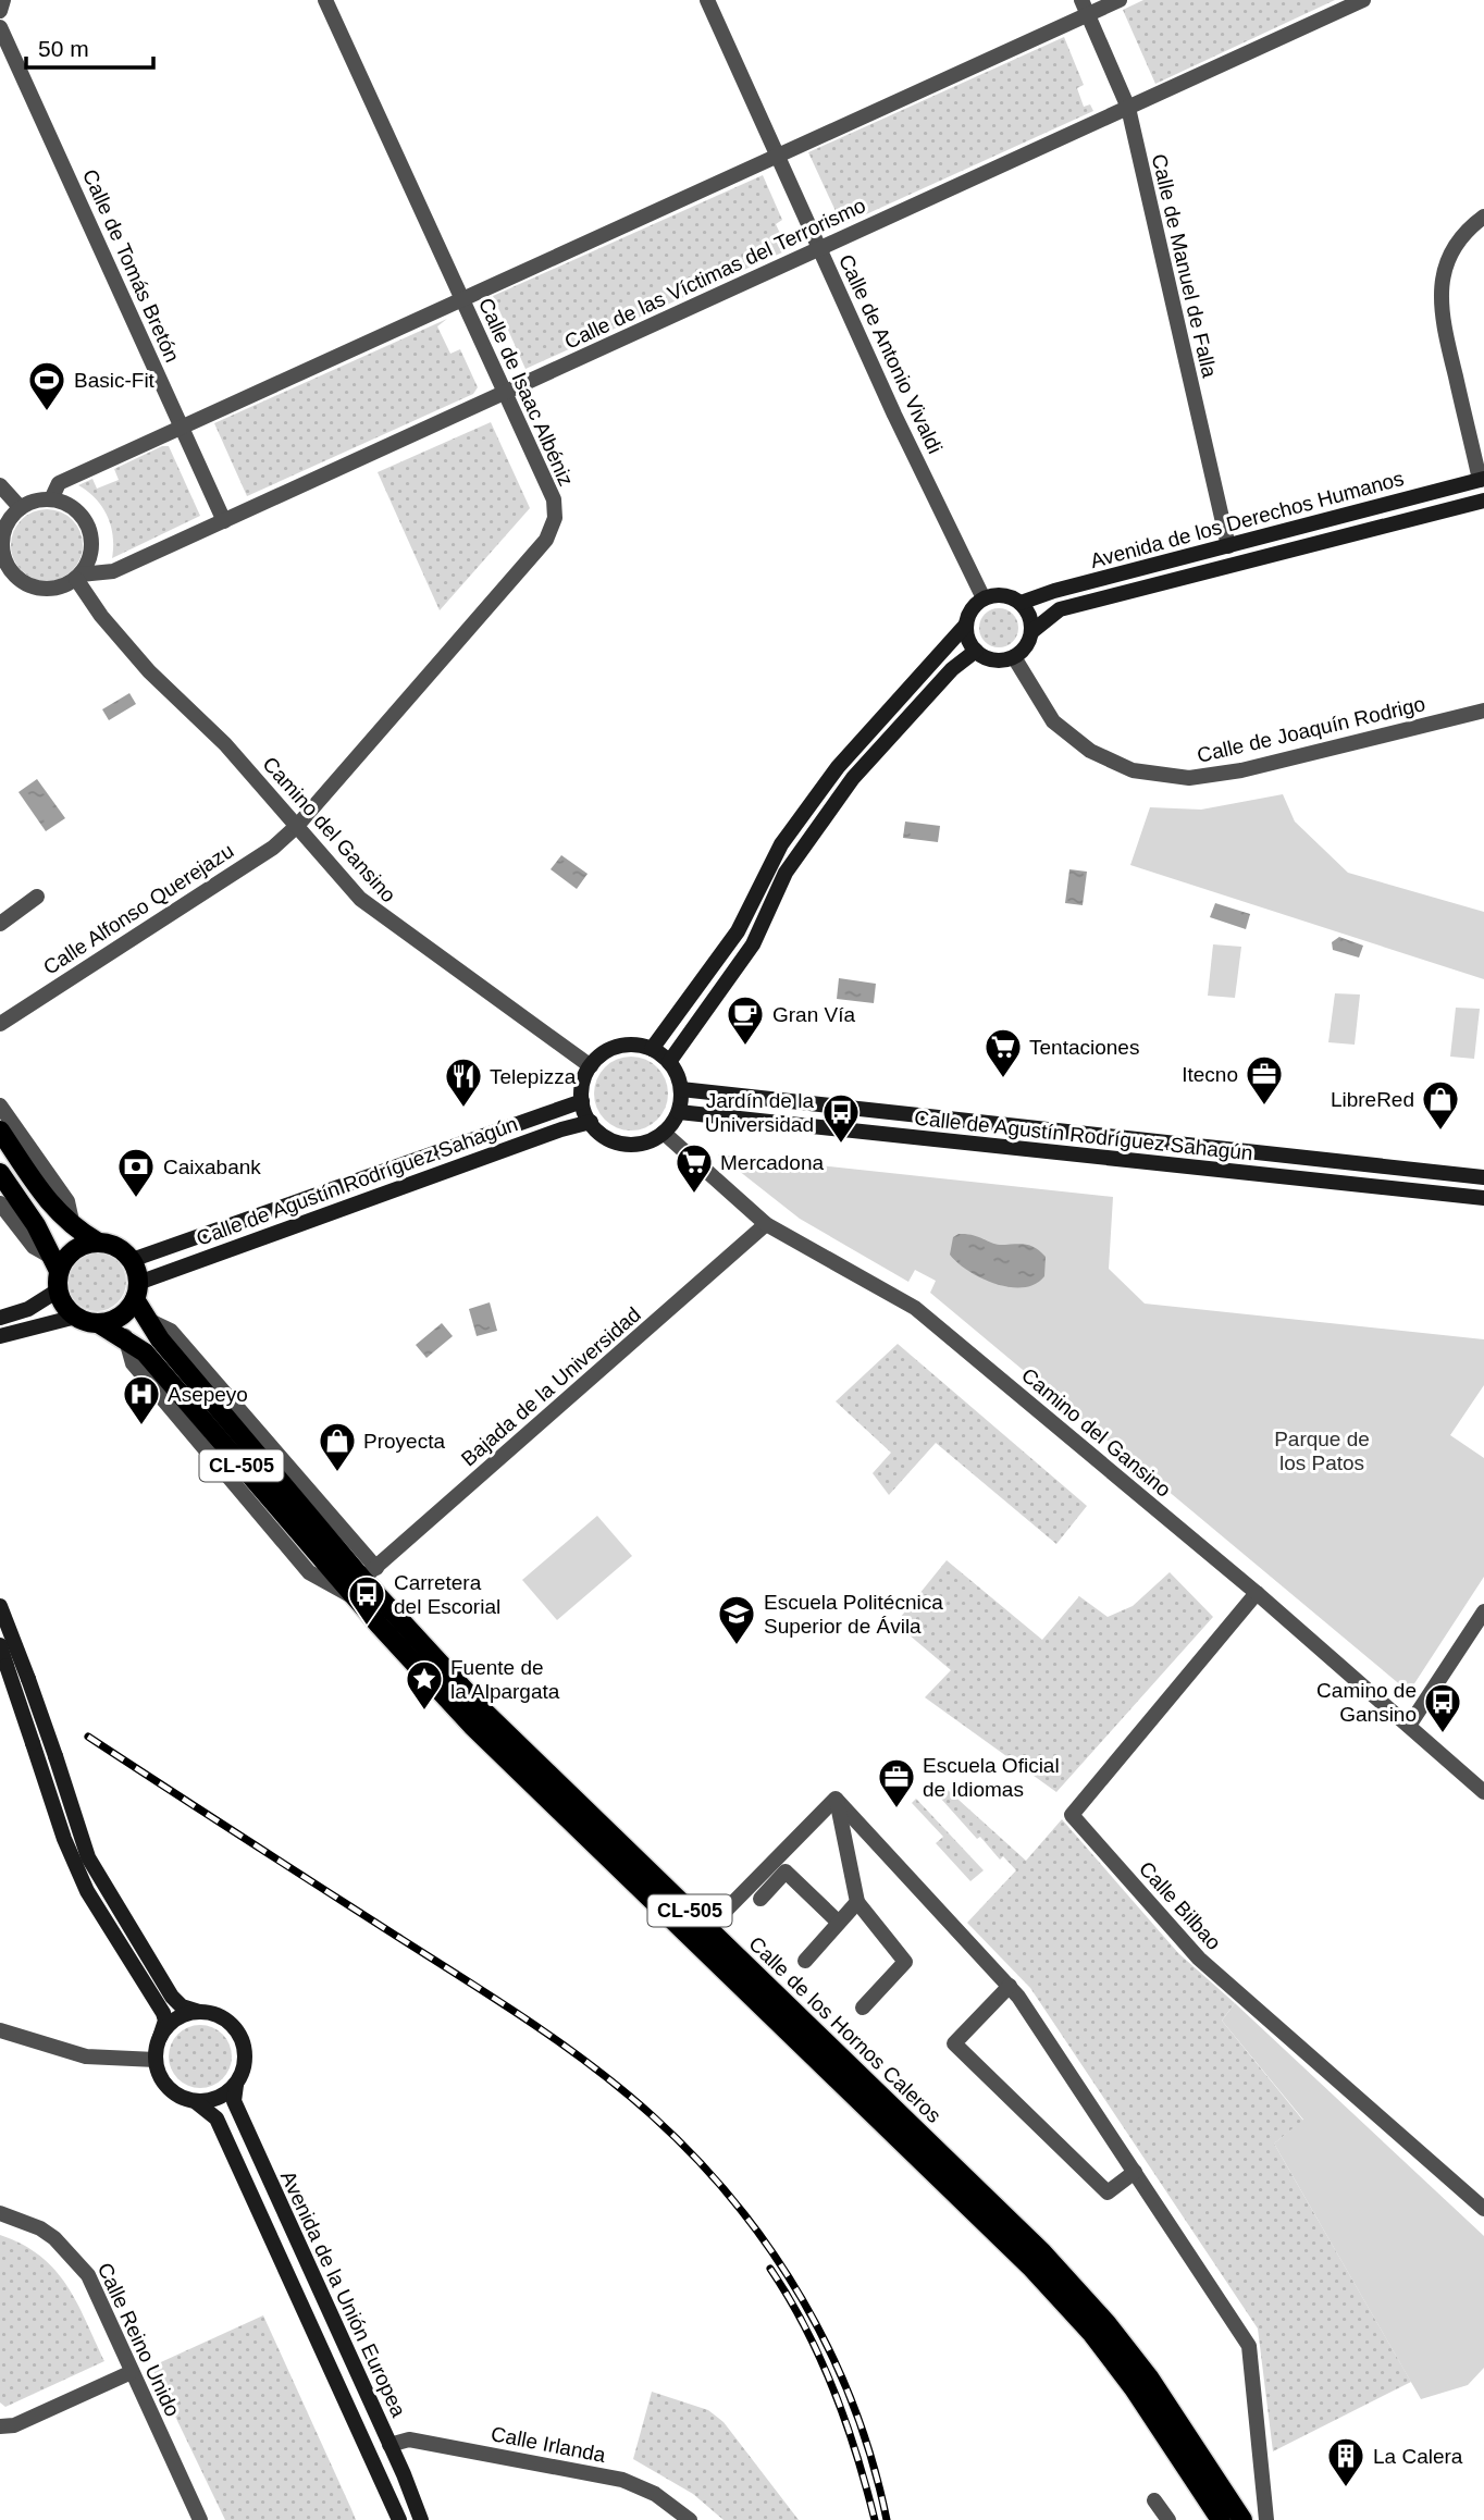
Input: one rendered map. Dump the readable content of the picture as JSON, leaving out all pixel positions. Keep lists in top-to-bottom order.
{
  "streets": {
    "main road": [
      "Avenida de los Derechos Humanos",
      "Calle de Agustín Rodríguez Sahagún",
      "CL-505",
      "Calle de los Hornos Caleros",
      "Avenida de la Unión Europea"
    ],
    "street": [
      "Calle de Tomás Bretón",
      "Calle de Manuel de Falla",
      "Calle de las Víctimas del Terrorismo",
      "Calle de Antonio Vivaldi",
      "Calle de Isaac Albéniz",
      "Calle de Joaquín Rodrigo",
      "Camino del Gansino",
      "Calle Alfonso Querejazu",
      "Bajada de la Universidad",
      "Calle Bilbao",
      "Calle Reino Unido",
      "Calle Irlanda"
    ]
  },
  "crossings": [
    ["Calle de Tomás Bretón", "Calle de las Víctimas del Terrorismo"],
    ["Calle de Manuel de Falla", "Calle de las Víctimas del Terrorismo"],
    ["Calle de Manuel de Falla", "Avenida de los Derechos Humanos"],
    ["Calle de las Víctimas del Terrorismo", "Calle de Antonio Vivaldi"],
    ["Calle de las Víctimas del Terrorismo", "Calle de Isaac Albéniz"],
    ["Calle de las Víctimas del Terrorismo", "Camino del Gansino"],
    ["Calle de Antonio Vivaldi", "Avenida de los Derechos Humanos"],
    ["Calle de Antonio Vivaldi", "Calle de Joaquín Rodrigo"],
    ["Calle de Isaac Albéniz", "Camino del Gansino"],
    ["Calle de Isaac Albéniz", "Calle Alfonso Querejazu"],
    ["Avenida de los Derechos Humanos", "Calle de Joaquín Rodrigo"],
    ["Camino del Gansino", "Calle Alfonso Querejazu"],
    ["Camino del Gansino", "Calle de Agustín Rodríguez Sahagún"],
    ["Camino del Gansino", "Bajada de la Universidad"],
    ["Camino del Gansino", "Calle Bilbao"],
    ["Calle de Agustín Rodríguez Sahagún", "CL-505"],
    ["Calle de Agustín Rodríguez Sahagún", "Calle de los Hornos Caleros"],
    ["Bajada de la Universidad", "Calle de los Hornos Caleros"],
    ["CL-505", "Calle de los Hornos Caleros"],
    ["Avenida de la Unión Europea", "Calle Irlanda"]
  ],
  "parks": ["Parque de los Patos"],
  "places": {
    "sports": ["Basic-Fit"],
    "cafe": ["Gran Vía"],
    "supermarket": ["Tentaciones", "Mercadona"],
    "office": ["Itecno", "Escuela Oficial de Idiomas"],
    "restaurant": ["Telepizza"],
    "shop": ["LibreRed", "Proyecta"],
    "bus stop": ["Jardín de la Universidad", "Carretera del Escorial", "Camino de Gansino"],
    "bank": ["Caixabank"],
    "hospital": ["Asepeyo"],
    "school or university": ["Escuela Politécnica Superior de Ávila"],
    "place": ["Fuente de la Alpargata"],
    "building": ["La Calera"]
  },
  "scale_bar": "50 m"
}
